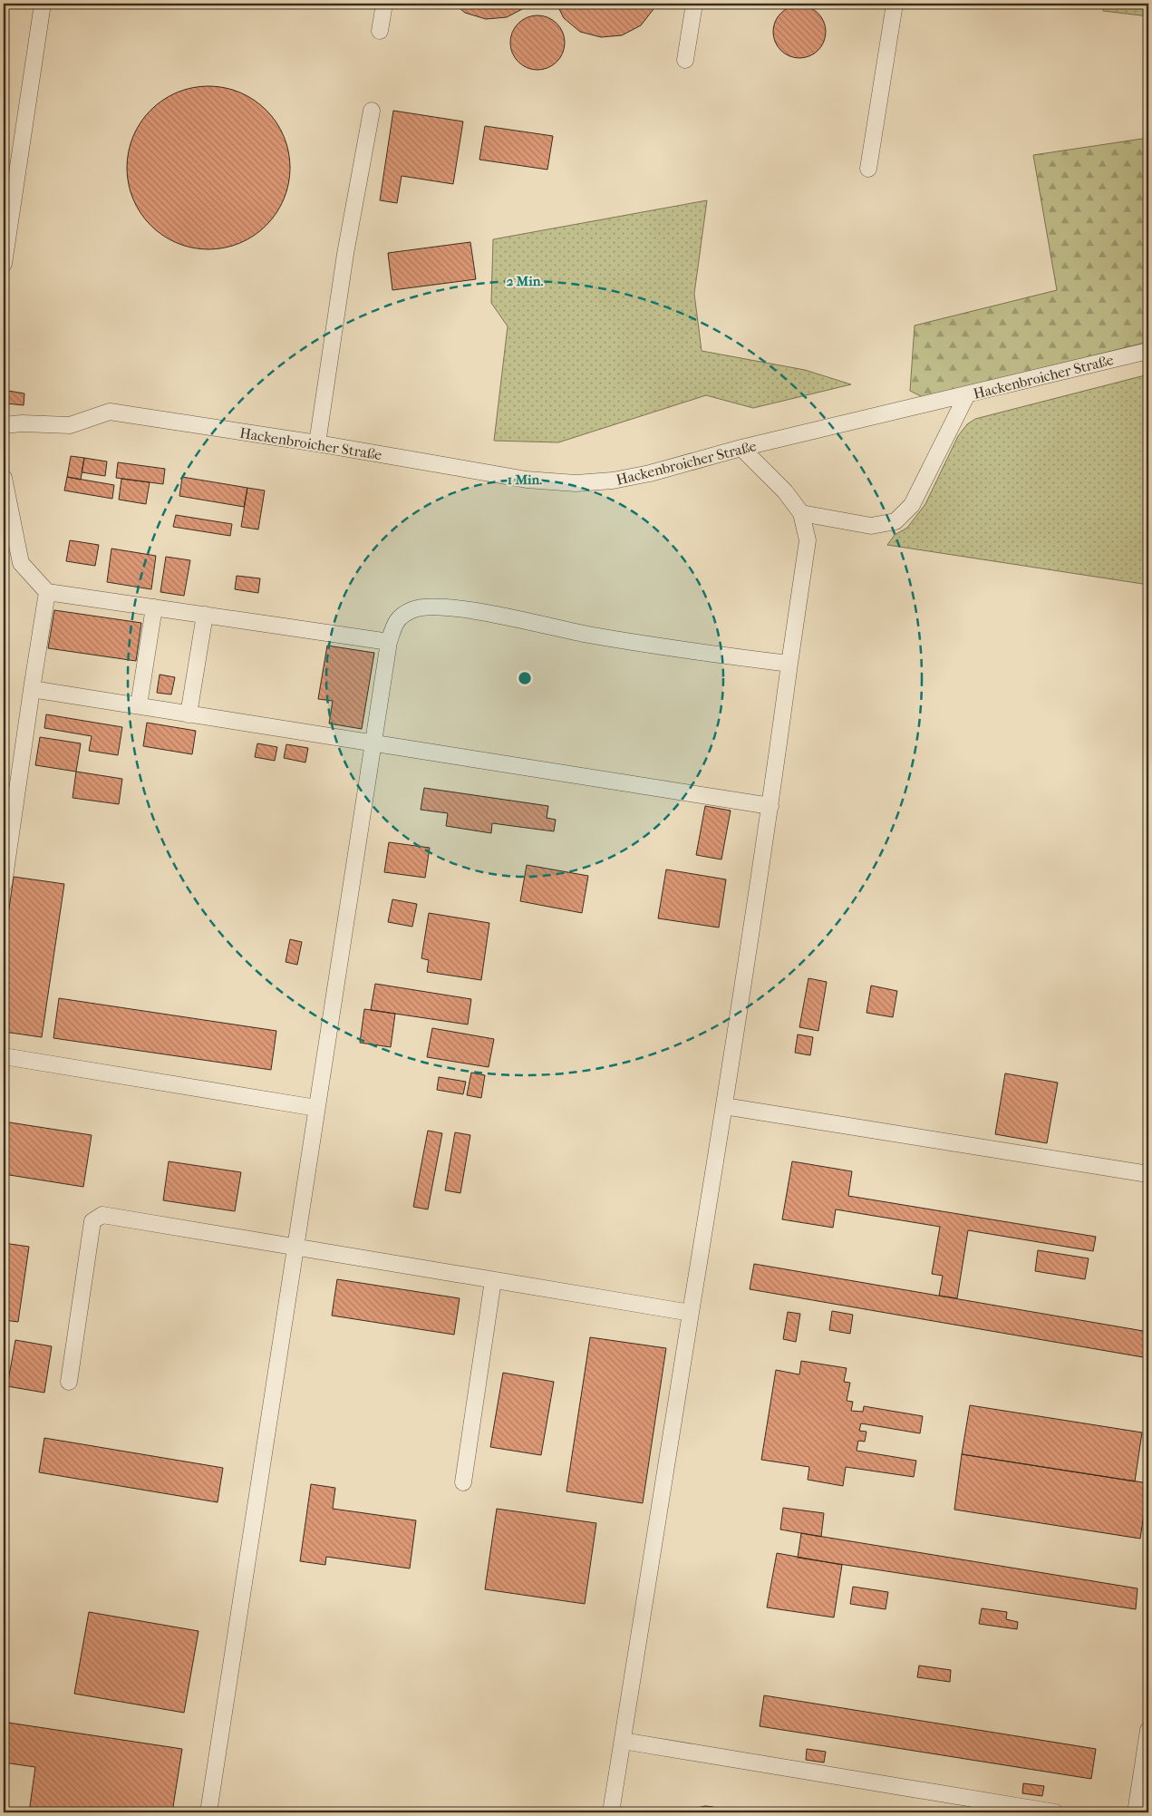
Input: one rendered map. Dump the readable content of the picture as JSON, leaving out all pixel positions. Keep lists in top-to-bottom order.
{
  "streets": {
    "lane": ["Hackenbroicher Straße"]
  },
  "rings": ["2 Min.", "1 Min."]
}
